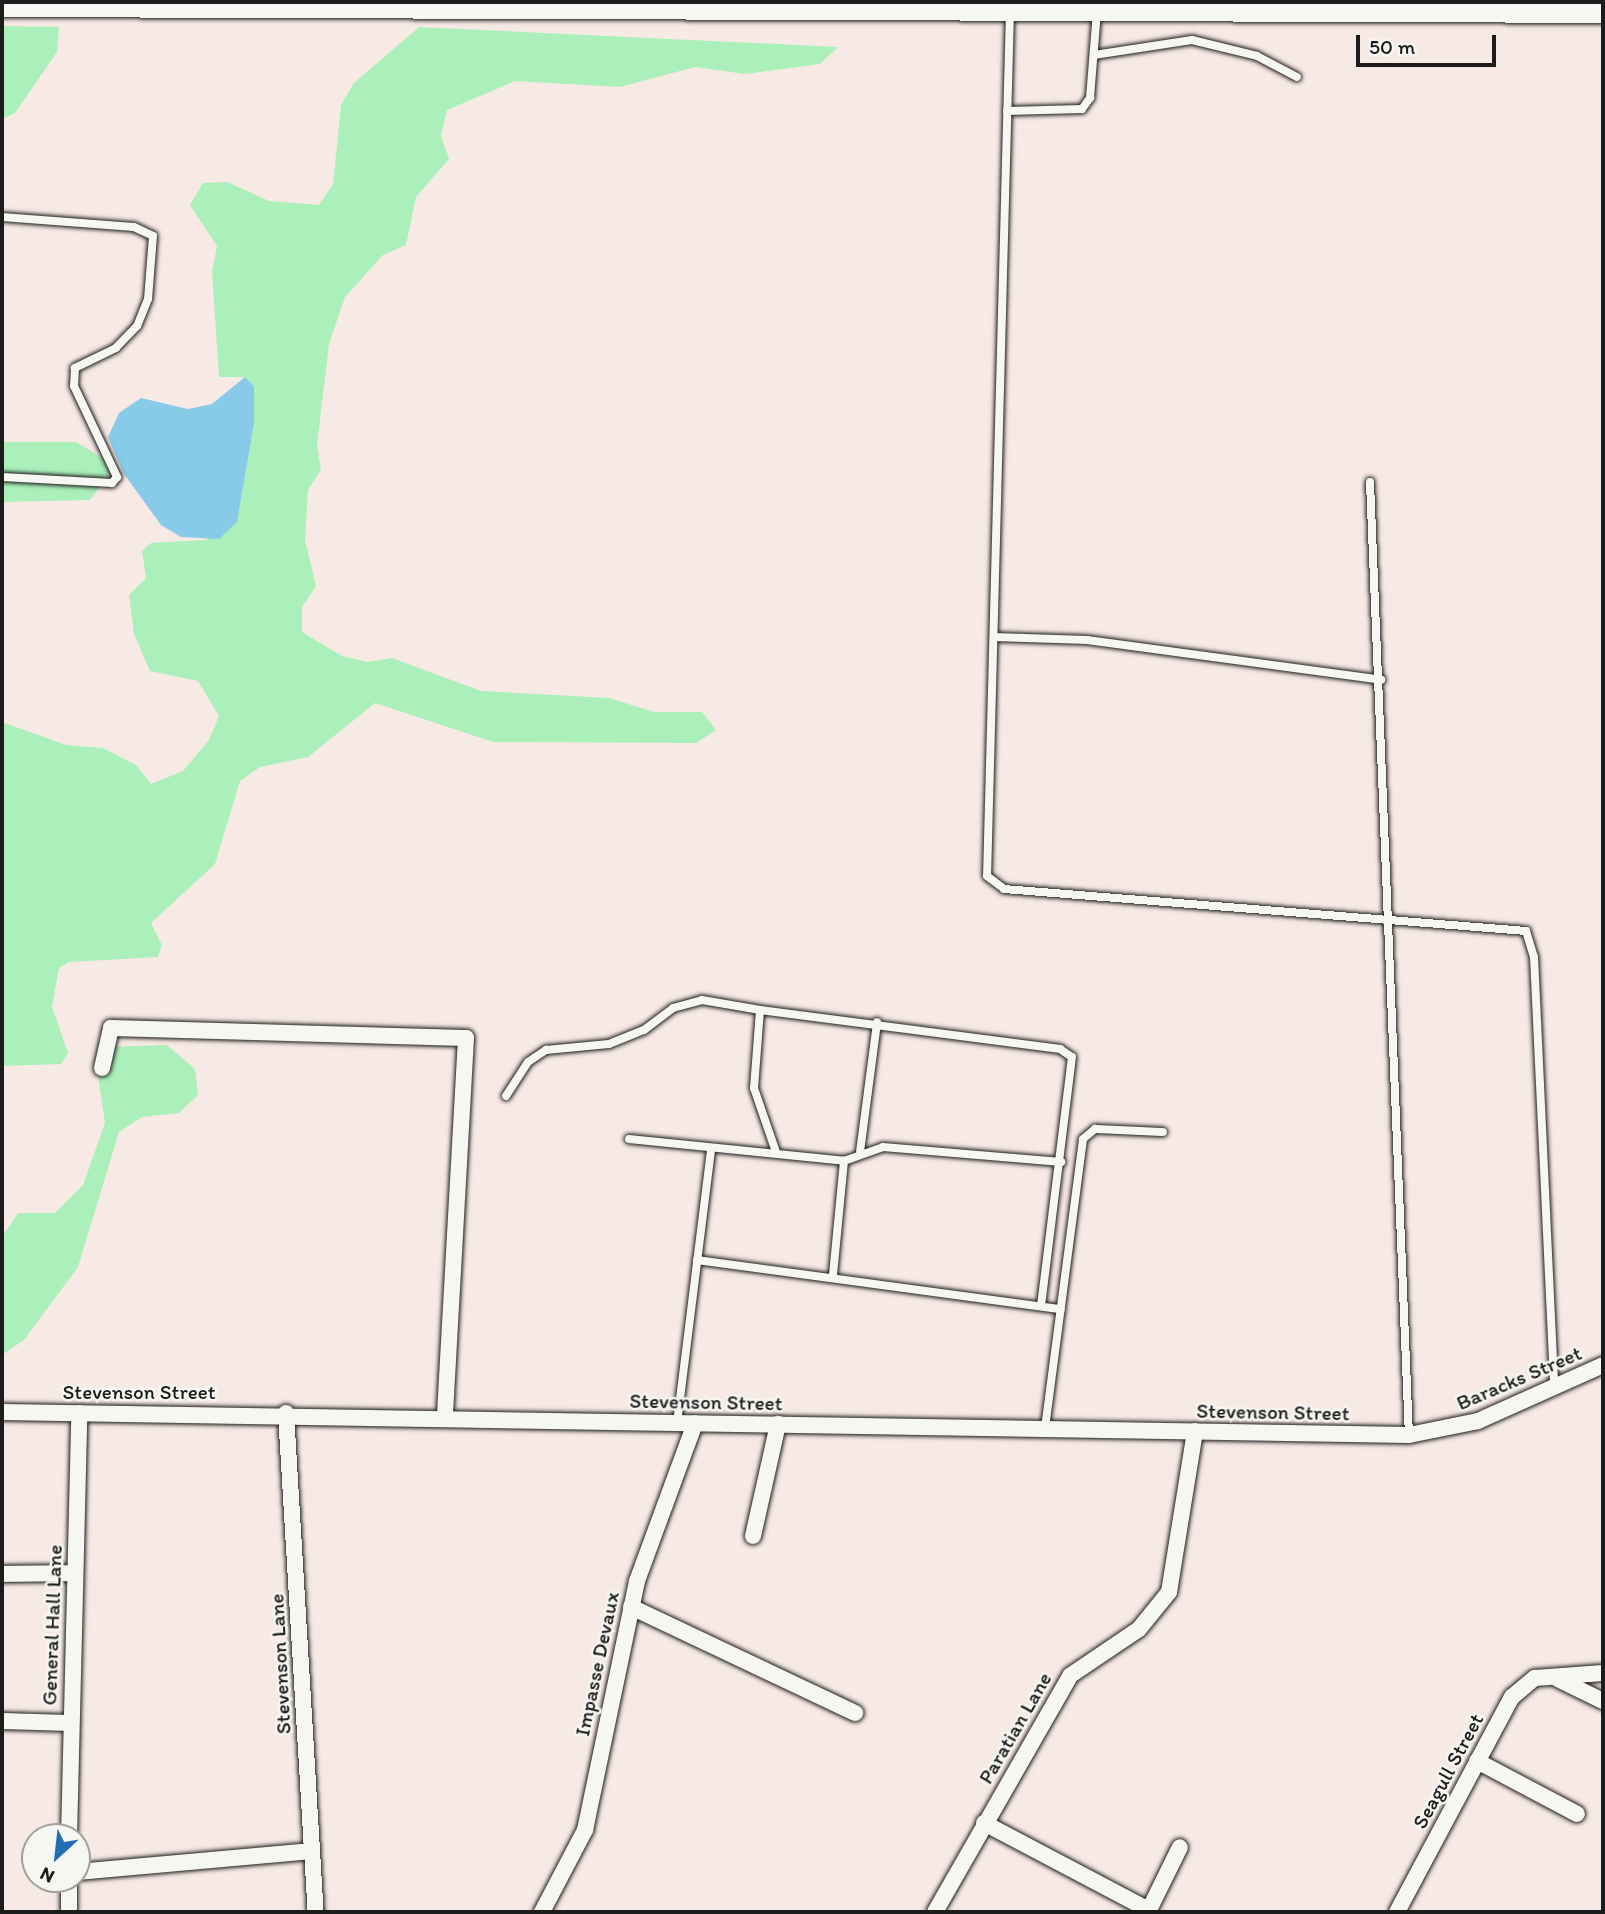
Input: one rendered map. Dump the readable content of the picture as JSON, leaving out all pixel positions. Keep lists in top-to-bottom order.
{
  "streets": {
    "street": [
      "Baracks Street",
      "Stevenson Street",
      "General Hall Lane",
      "Stevenson Lane",
      "Impasse Devaux",
      "Paratian Lane",
      "Seagull Street"
    ]
  },
  "crossings": [
    ["Baracks Street", "Stevenson Street"],
    ["Stevenson Street", "General Hall Lane"],
    ["Stevenson Street", "Stevenson Lane"],
    ["Stevenson Street", "Impasse Devaux"],
    ["Stevenson Street", "Paratian Lane"]
  ],
  "scale_bar": "50 m",
  "north": "bottom left"
}
